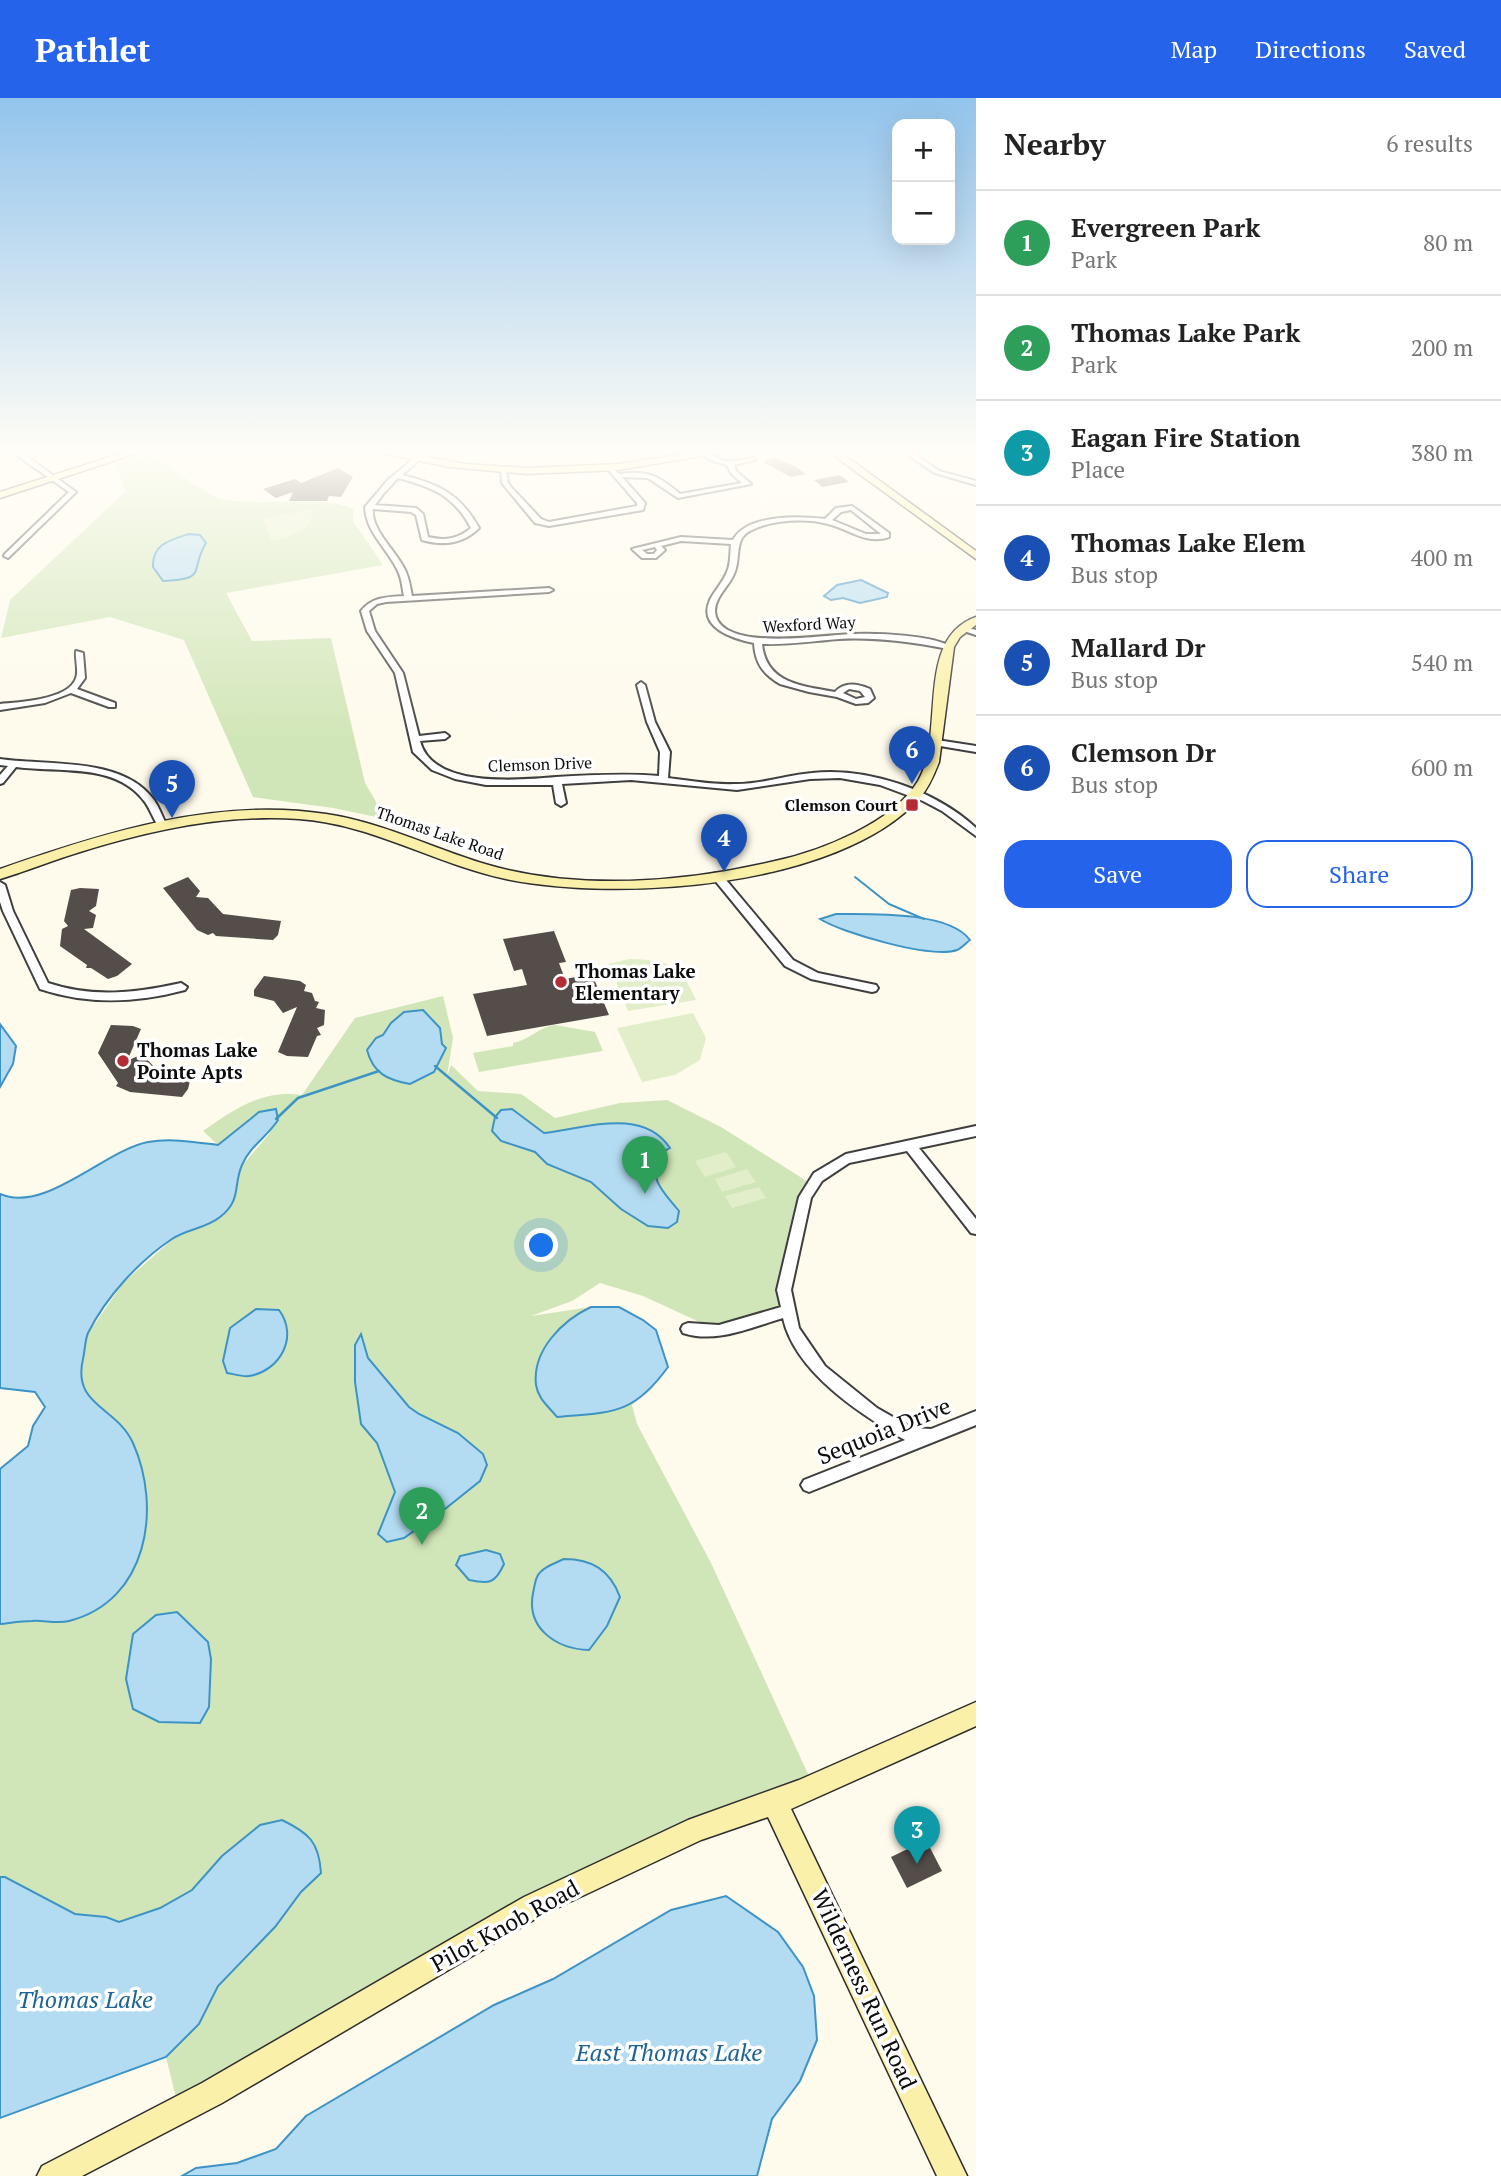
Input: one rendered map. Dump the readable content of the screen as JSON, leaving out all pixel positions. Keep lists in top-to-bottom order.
{
  "streets": {
    "street": [
      "Wexford Way",
      "Clemson Drive",
      "Thomas Lake Road",
      "Sequoia Drive",
      "Pilot Knob Road",
      "Wilderness Run Road"
    ]
  },
  "crossings": [
    ["Wexford Way", "Thomas Lake Road"],
    ["Clemson Drive", "Thomas Lake Road"],
    ["Pilot Knob Road", "Wilderness Run Road"]
  ],
  "water": ["Thomas Lake", "East Thomas Lake"],
  "places": {
    "transit": ["Clemson Court"],
    "other": ["Thomas Lake Elementary", "Thomas Lake Pointe Apts"]
  },
  "page": {
    "header": "Pathlet",
    "nav": ["Map", "Directions", "Saved"],
    "heading": ["Nearby", "6 results"],
    "map_buttons": ["+", "−"],
    "list": [
      {
        "mark": "1",
        "name": "Evergreen Park",
        "note": "Park",
        "value": "80 m"
      },
      {
        "mark": "2",
        "name": "Thomas Lake Park",
        "note": "Park",
        "value": "200 m"
      },
      {
        "mark": "3",
        "name": "Eagan Fire Station",
        "note": "Place",
        "value": "380 m"
      },
      {
        "mark": "4",
        "name": "Thomas Lake Elem",
        "note": "Bus stop",
        "value": "400 m"
      },
      {
        "mark": "5",
        "name": "Mallard Dr",
        "note": "Bus stop",
        "value": "540 m"
      },
      {
        "mark": "6",
        "name": "Clemson Dr",
        "note": "Bus stop",
        "value": "600 m"
      }
    ],
    "pins": [
      "6",
      "5",
      "4",
      "1",
      "2",
      "3"
    ],
    "buttons": ["Save", "Share"]
  }
}
